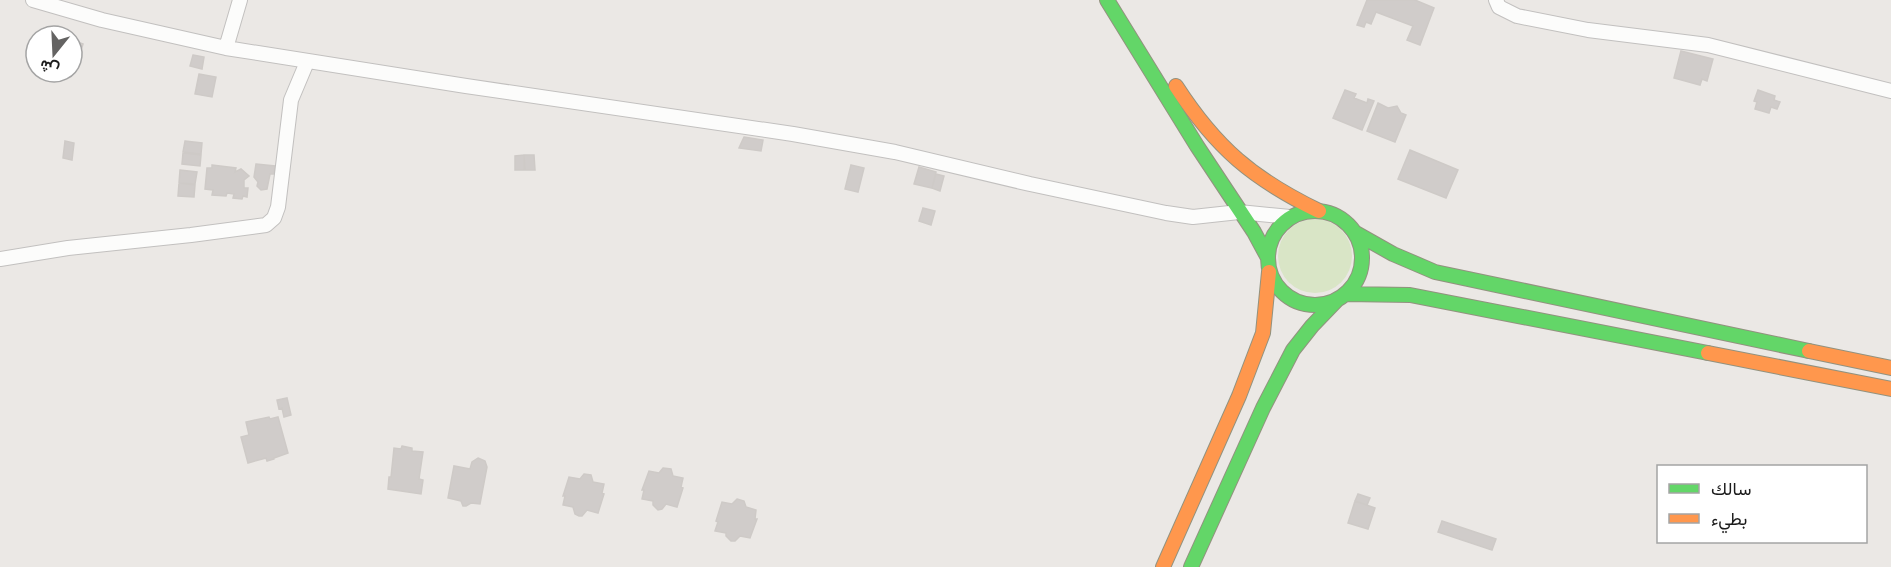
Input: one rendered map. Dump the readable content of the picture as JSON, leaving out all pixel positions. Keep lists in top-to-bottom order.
{
  "legend": ["سالك", "بطيء"],
  "north": "bottom"
}
